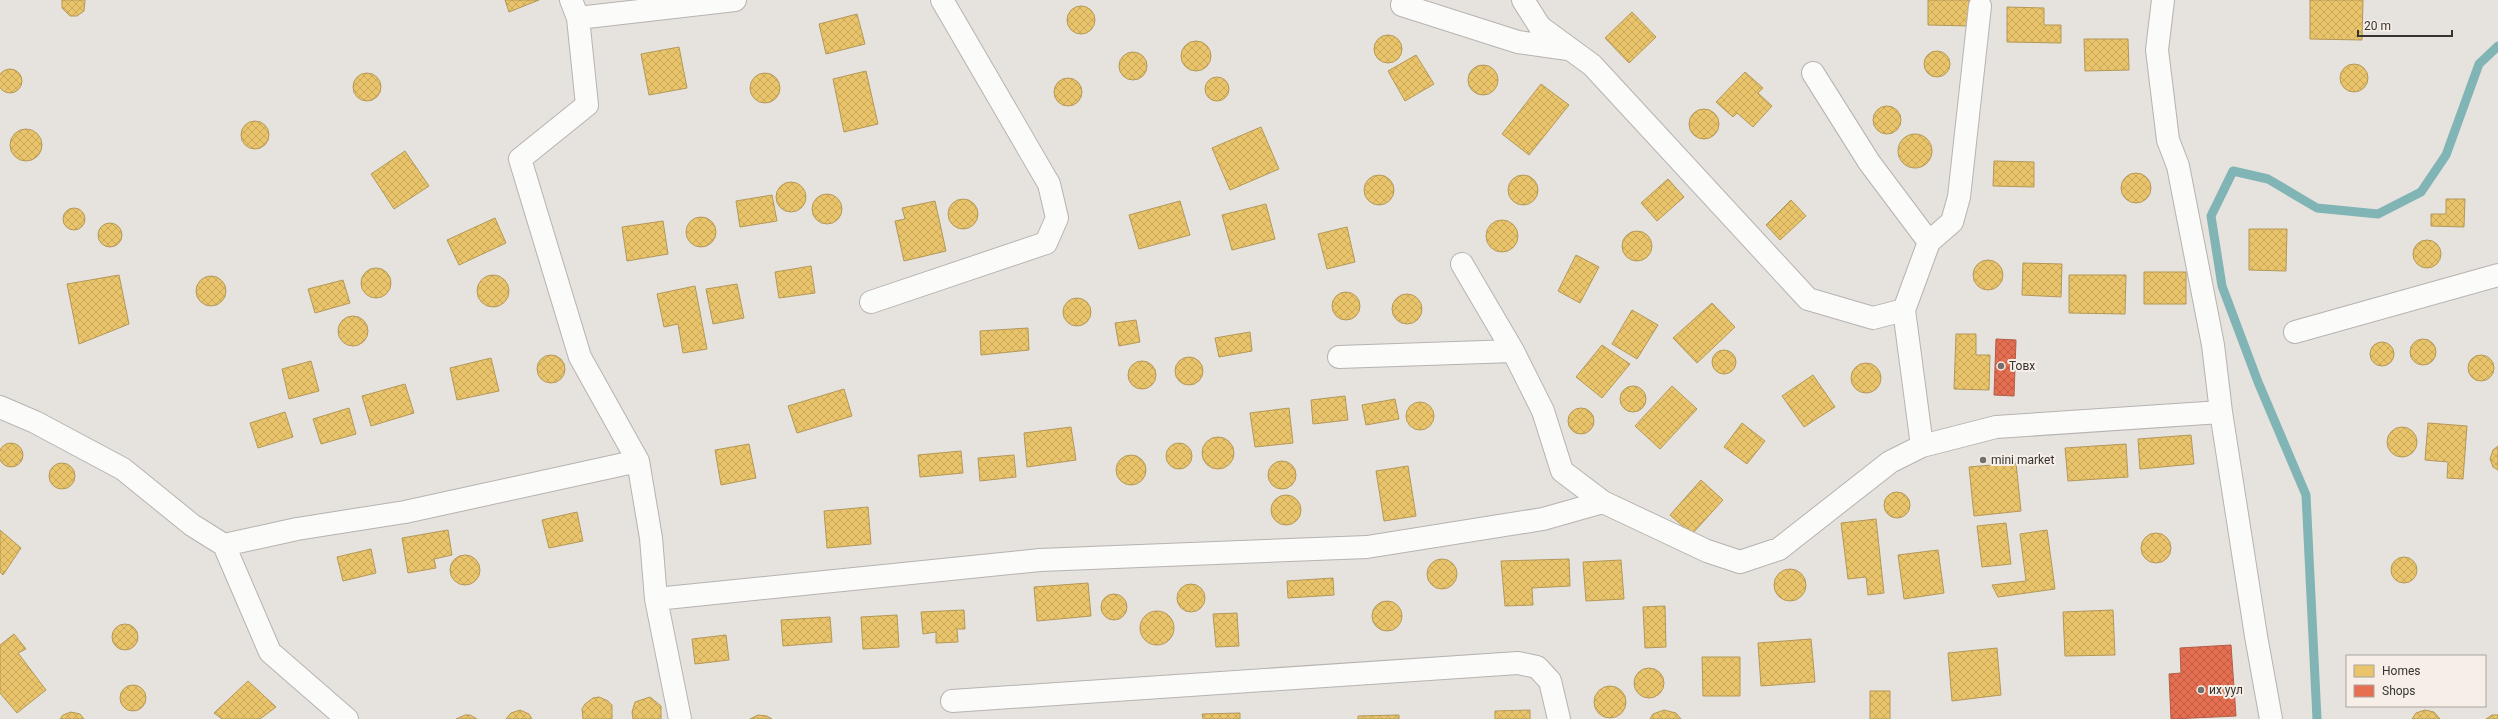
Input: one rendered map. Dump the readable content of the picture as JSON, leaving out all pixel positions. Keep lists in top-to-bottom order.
{
  "places": ["Товх", "mini market", "их уул"],
  "legend": ["Homes", "Shops"],
  "scale_bar": "20 m"
}
